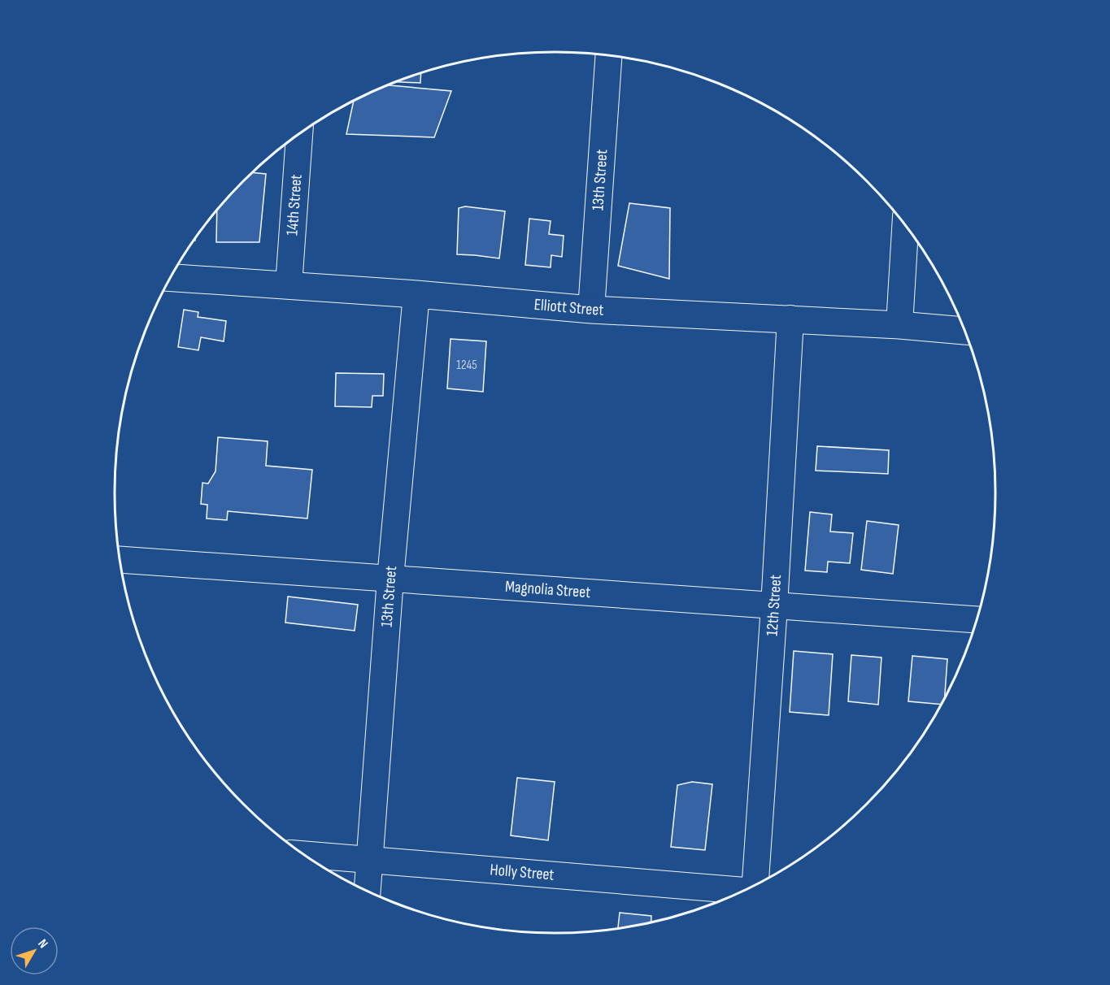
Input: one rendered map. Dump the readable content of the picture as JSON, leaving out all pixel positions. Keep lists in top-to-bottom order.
{
  "streets": {
    "main road": ["Elliott Street"],
    "street": [
      "13th Street",
      "14th Street",
      "Magnolia Street",
      "12th Street",
      "Holly Street"
    ]
  },
  "crossings": [
    ["13th Street", "Elliott Street"],
    ["13th Street", "Magnolia Street"],
    ["13th Street", "Holly Street"],
    ["14th Street", "Elliott Street"],
    ["Elliott Street", "12th Street"],
    ["Magnolia Street", "12th Street"]
  ],
  "house_numbers": ["1245"],
  "north": "top right"
}
